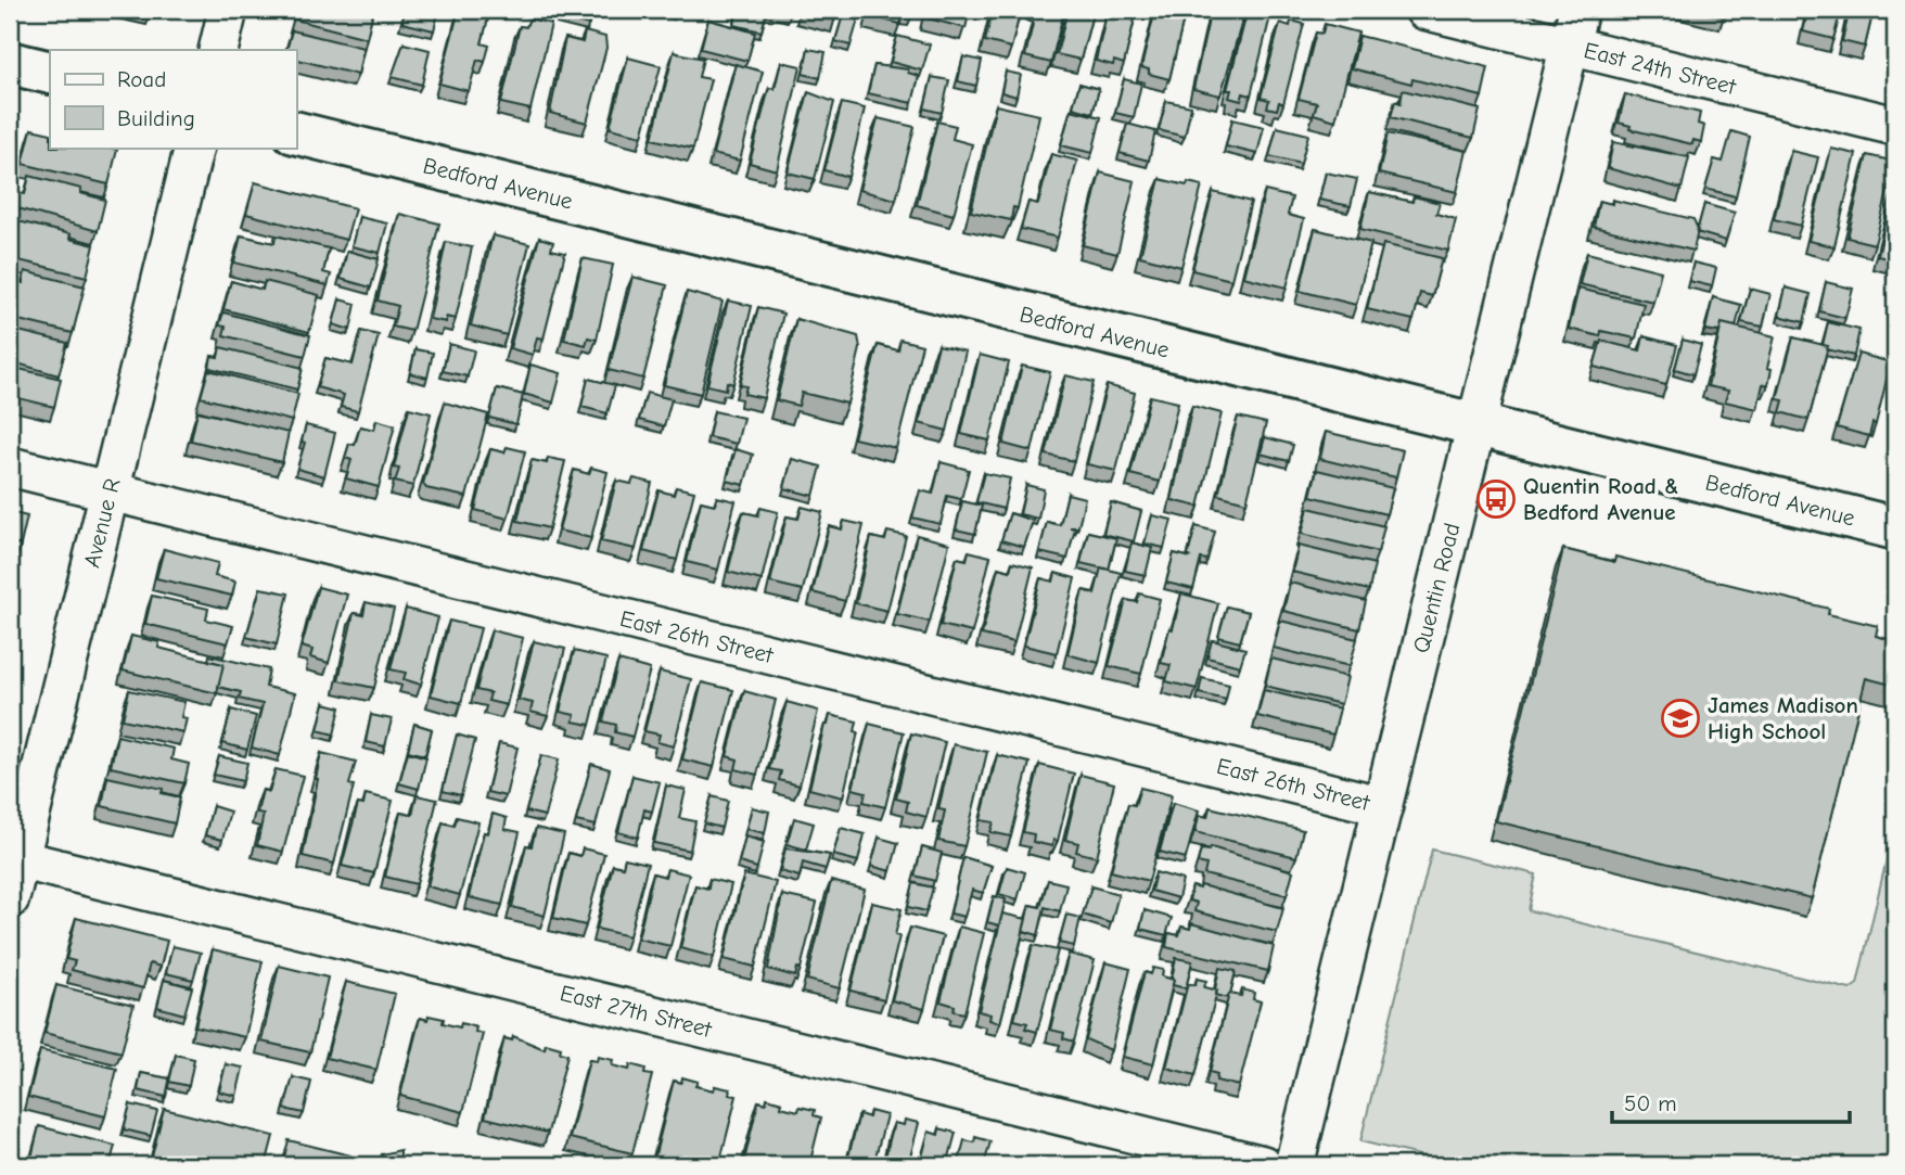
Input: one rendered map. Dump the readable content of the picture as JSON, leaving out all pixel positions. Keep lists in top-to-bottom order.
{
  "streets": {
    "main road": ["Bedford Avenue"],
    "street": [
      "East 24th Street",
      "Avenue R",
      "Quentin Road",
      "East 26th Street",
      "East 27th Street"
    ]
  },
  "crossings": [
    ["East 24th Street", "Quentin Road"],
    ["Bedford Avenue", "Quentin Road"],
    ["Avenue R", "East 26th Street"],
    ["Avenue R", "East 27th Street"],
    ["Quentin Road", "East 26th Street"]
  ],
  "places": {
    "bus stop": ["Quentin Road & Bedford Avenue"],
    "school or university": ["James Madison High School"]
  },
  "legend": ["Road", "Building"],
  "scale_bar": "50 m"
}
